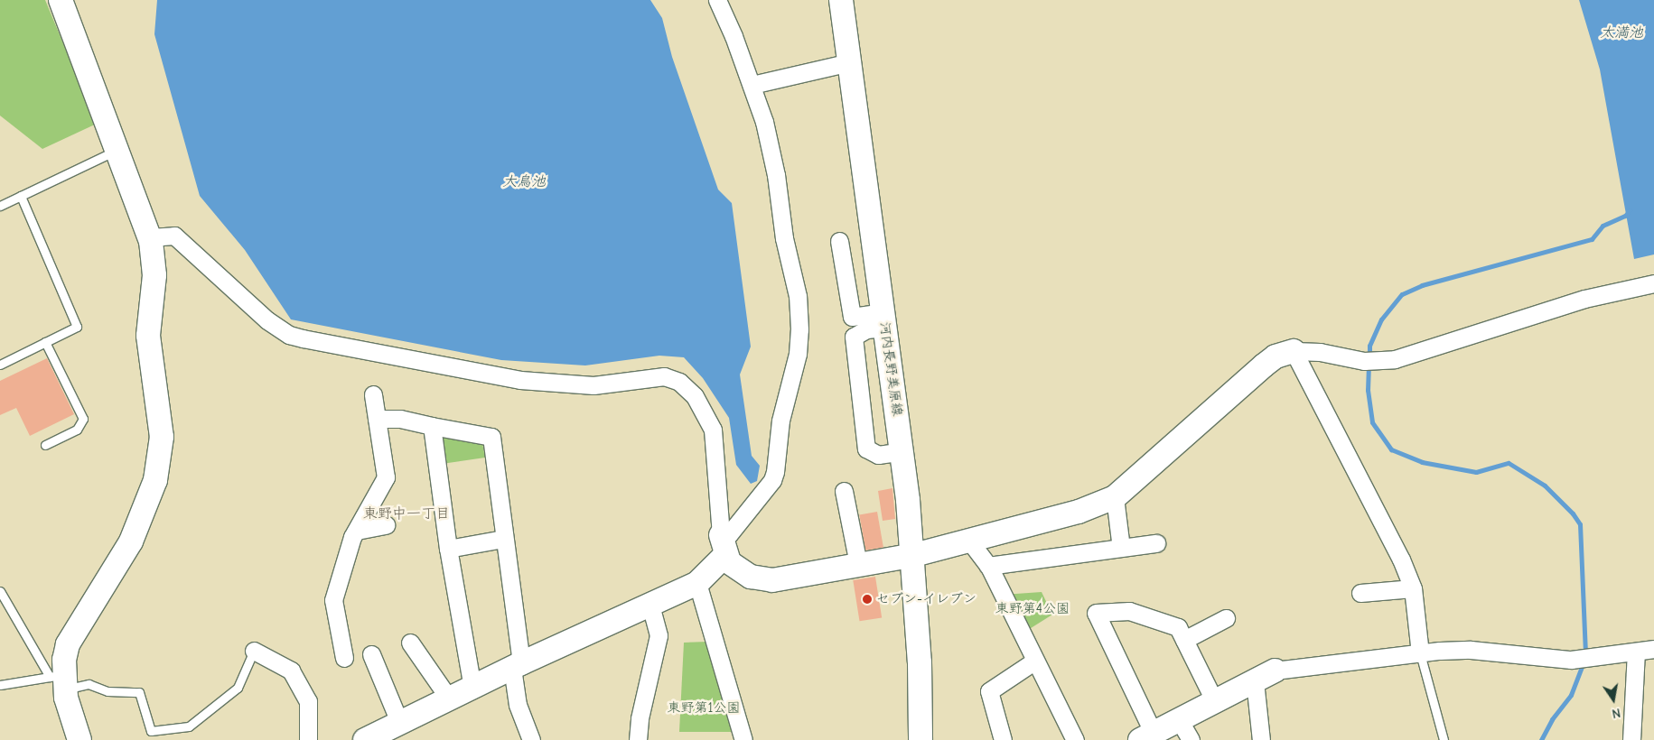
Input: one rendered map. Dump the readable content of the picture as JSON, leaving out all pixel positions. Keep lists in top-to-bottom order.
{
  "streets": {
    "street": ["河内長野美原線"]
  },
  "districts": ["東野中一丁目"],
  "water": ["太満池", "大鳥池"],
  "parks": ["東野第4公園", "東野第1公園"],
  "places": ["セブン-イレブン"],
  "north": "bottom"
}
